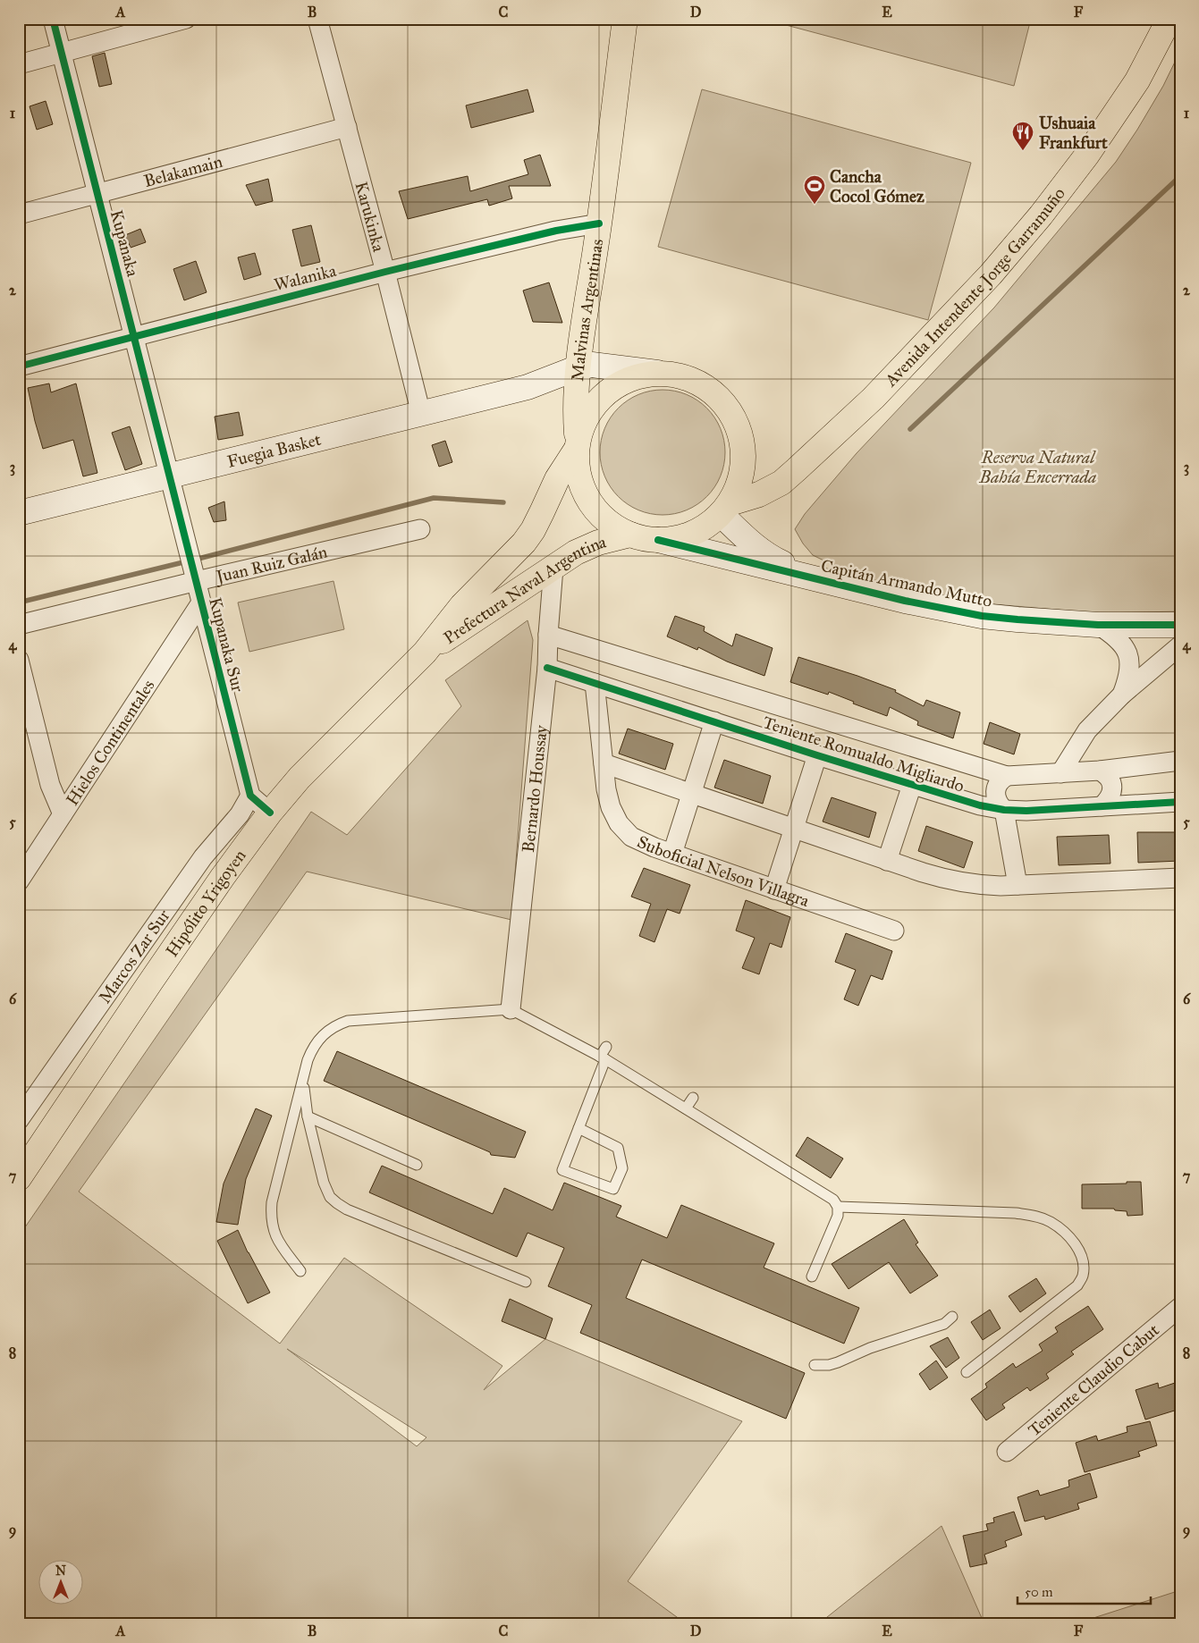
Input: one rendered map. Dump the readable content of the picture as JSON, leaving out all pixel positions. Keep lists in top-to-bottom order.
{
  "streets": {
    "main road": [
      "Avenida Intendente Jorge Garramuño",
      "Malvinas Argentinas",
      "Fuegia Basket",
      "Capitán Armando Mutto",
      "Prefectura Naval Argentina",
      "Hipólito Yrigoyen"
    ],
    "street": [
      "Belakamain",
      "Karukinka",
      "Kupanaka",
      "Walanika",
      "Juan Ruiz Galán",
      "Kupanaka Sur",
      "Hielos Continentales",
      "Teniente Romualdo Migliardo",
      "Bernardo Houssay",
      "Suboficial Nelson Villagra",
      "Marcos Zar Sur",
      "Teniente Claudio Cabut"
    ]
  },
  "crossings": [
    ["Belakamain", "Karukinka"],
    ["Belakamain", "Kupanaka"],
    ["Karukinka", "Walanika"],
    ["Karukinka", "Fuegia Basket"],
    ["Kupanaka", "Walanika"],
    ["Kupanaka", "Fuegia Basket"],
    ["Kupanaka", "Kupanaka Sur"],
    ["Walanika", "Malvinas Argentinas"],
    ["Avenida Intendente Jorge Garramuño", "Capitán Armando Mutto"],
    ["Malvinas Argentinas", "Fuegia Basket"],
    ["Fuegia Basket", "Kupanaka Sur"],
    ["Juan Ruiz Galán", "Kupanaka Sur"],
    ["Prefectura Naval Argentina", "Bernardo Houssay"],
    ["Prefectura Naval Argentina", "Hipólito Yrigoyen"],
    ["Kupanaka Sur", "Hielos Continentales"],
    ["Kupanaka Sur", "Marcos Zar Sur"],
    ["Teniente Romualdo Migliardo", "Bernardo Houssay"],
    ["Teniente Romualdo Migliardo", "Suboficial Nelson Villagra"]
  ],
  "parks": ["Reserva Natural Bahía Encerrada"],
  "places": {
    "restaurant": ["Ushuaia Frankfurt"],
    "sports": ["Cancha Cocol Gómez"]
  },
  "scale_bar": "50 m",
  "north": "top",
  "grid": {
    "columns": [
      "A",
      "B",
      "C",
      "D",
      "E",
      "F"
    ],
    "rows": [
      "1",
      "2",
      "3",
      "4",
      "5",
      "6",
      "7",
      "8",
      "9"
    ]
  }
}
